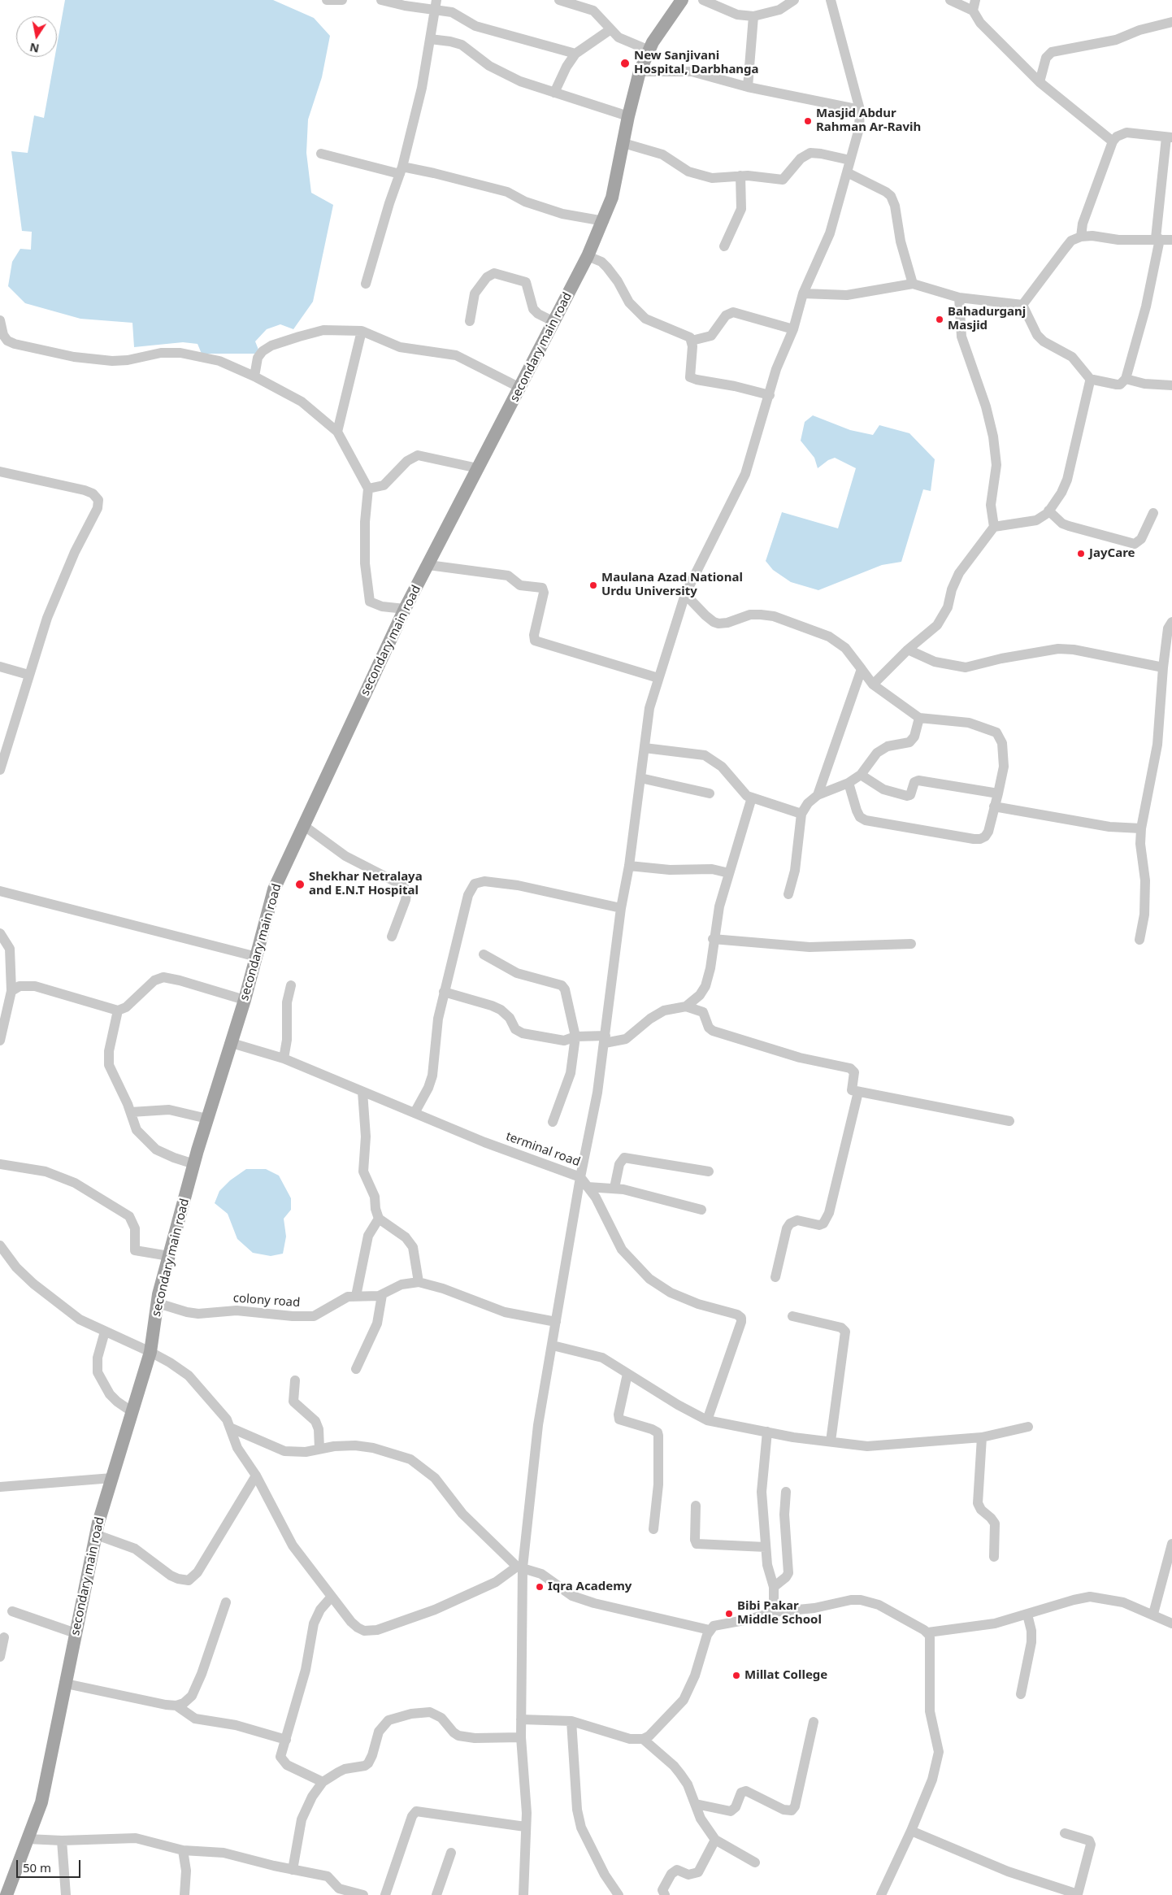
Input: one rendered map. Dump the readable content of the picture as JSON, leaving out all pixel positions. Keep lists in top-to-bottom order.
{
  "streets": {
    "main road": ["secondary main road"],
    "street": ["terminal road", "colony road"]
  },
  "crossings": [
    ["secondary main road", "terminal road"],
    ["secondary main road", "colony road"]
  ],
  "places": [
    "New Sanjivani Hospital, Darbhanga",
    "Masjid Abdur Rahman Ar-Ravih",
    "Bahadurganj Masjid",
    "JayCare",
    "Maulana Azad National Urdu University",
    "Shekhar Netralaya and E.N.T Hospital",
    "Iqra Academy",
    "Bibi Pakar Middle School",
    "Millat College"
  ],
  "scale_bar": "50 m",
  "north": "bottom"
}
